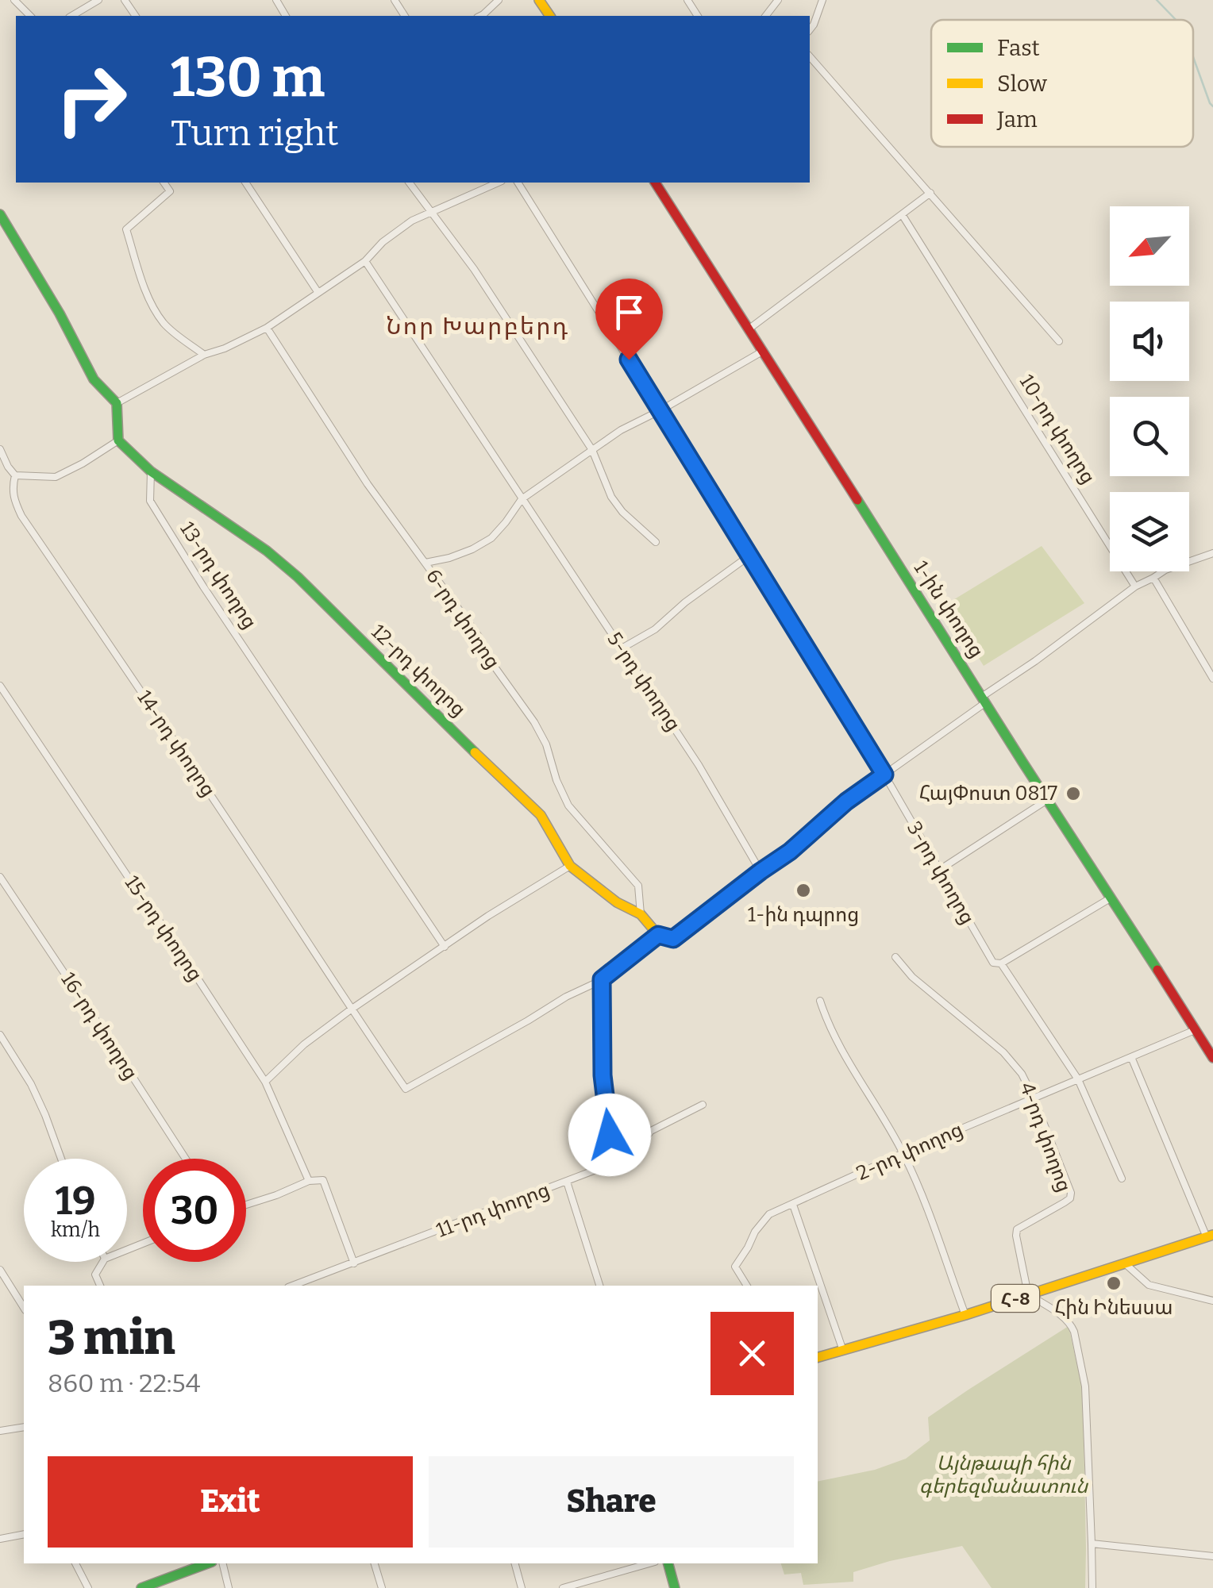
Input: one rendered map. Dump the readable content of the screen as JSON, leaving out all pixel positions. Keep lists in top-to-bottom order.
{
  "streets": {
    "main road": ["1-ին փողոց", "12-րդ փողոց", "Հ-8"],
    "street": [
      "10-րդ փողոց",
      "13-րդ փողոց",
      "6-րդ փողոց",
      "5-րդ փողոց",
      "14-րդ փողոց",
      "3-րդ փողոց",
      "15-րդ փողոց",
      "16-րդ փողոց",
      "4-րդ փողոց",
      "2-րդ փողոց",
      "11-րդ փողոց"
    ]
  },
  "crossings": [
    ["13-րդ փողոց", "12-րդ փողոց"],
    ["1-ին փողոց", "2-րդ փողոց"],
    ["6-րդ փողոց", "12-րդ փողոց"],
    ["4-րդ փողոց", "2-րդ փողոց"],
    ["4-րդ փողոց", "Հ-8"]
  ],
  "districts": ["Նոր Խարբերդ"],
  "parks": ["Այնթապի հին գերեզմանատուն"],
  "places": ["ՀայՓոստ 0817", "1-ին դպրոց", "Հին Ինեսսա"],
  "legend": ["Fast", "Slow", "Jam"],
  "north": "bottom left",
  "page": {
    "turn": ["130 m", "Turn right"],
    "speed": "19 km/h",
    "limit": "30",
    "heading": ["3 min", "860 m · 22:54"],
    "buttons": ["Exit", "Share"]
  }
}
